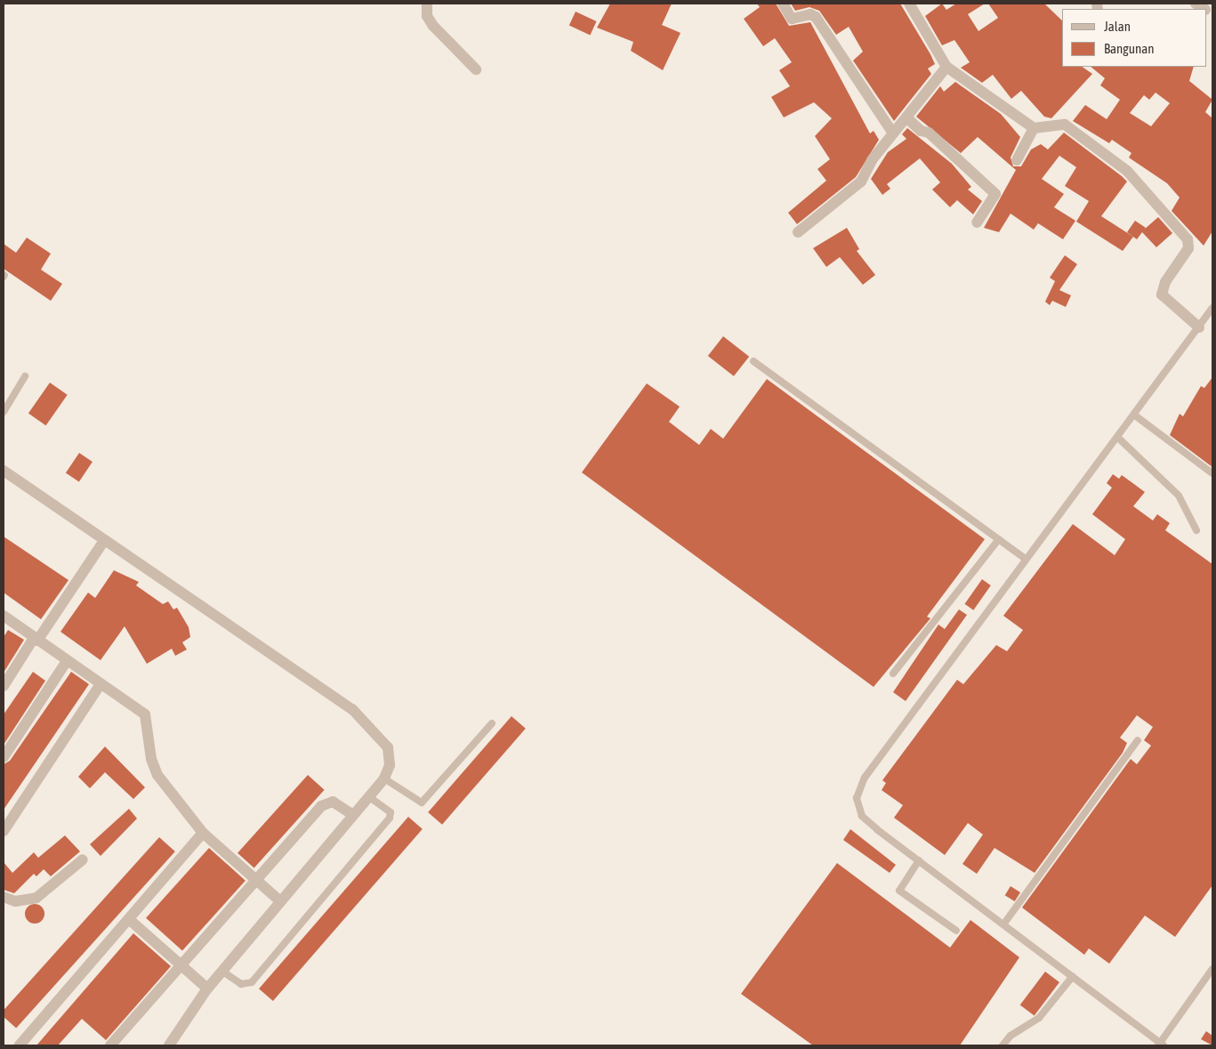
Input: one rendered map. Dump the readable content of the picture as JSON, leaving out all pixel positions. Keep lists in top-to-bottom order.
{
  "legend": ["Jalan", "Bangunan"]
}
